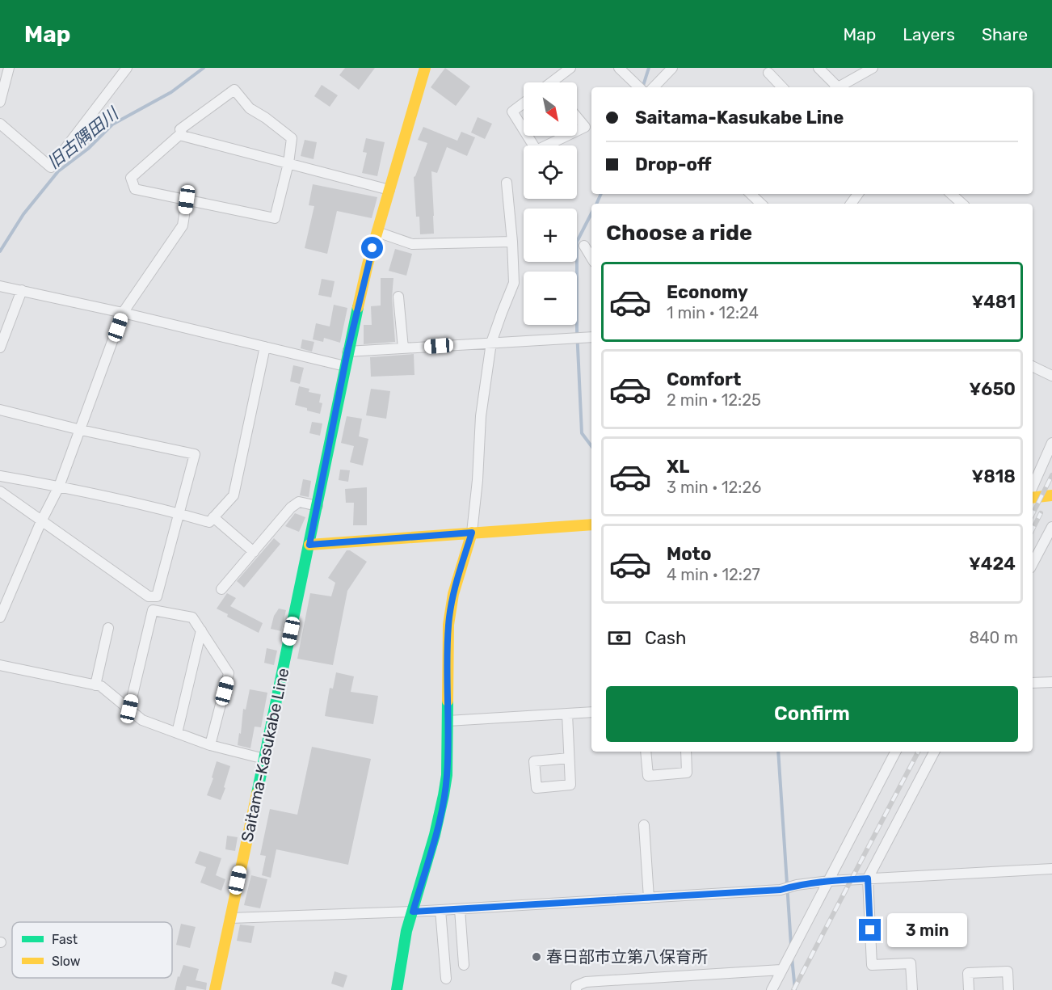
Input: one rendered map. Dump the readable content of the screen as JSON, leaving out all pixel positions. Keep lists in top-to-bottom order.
{
  "streets": {
    "main road": ["Saitama-Kasukabe Line"]
  },
  "water": ["旧古隅田川"],
  "places": ["春日部市立第八保育所"],
  "legend": ["Fast", "Slow"],
  "north": "bottom right",
  "page": {
    "header": "Map",
    "nav": ["Map", "Layers", "Share"],
    "map_buttons": ["+", "−"],
    "banner": ["Saitama-Kasukabe Line", "Drop-off"],
    "heading": "Choose a ride",
    "list": [
      {
        "name": "Economy",
        "note": "1 min · 12:24",
        "value": "¥481"
      },
      {
        "name": "Comfort",
        "note": "2 min · 12:25",
        "value": "¥650"
      },
      {
        "name": "XL",
        "note": "3 min · 12:26",
        "value": "¥818"
      },
      {
        "name": "Moto",
        "note": "4 min · 12:27",
        "value": "¥424"
      }
    ],
    "pay": ["Cash", "840 m"],
    "buttons": "Confirm",
    "bubble": "3 min"
  }
}
